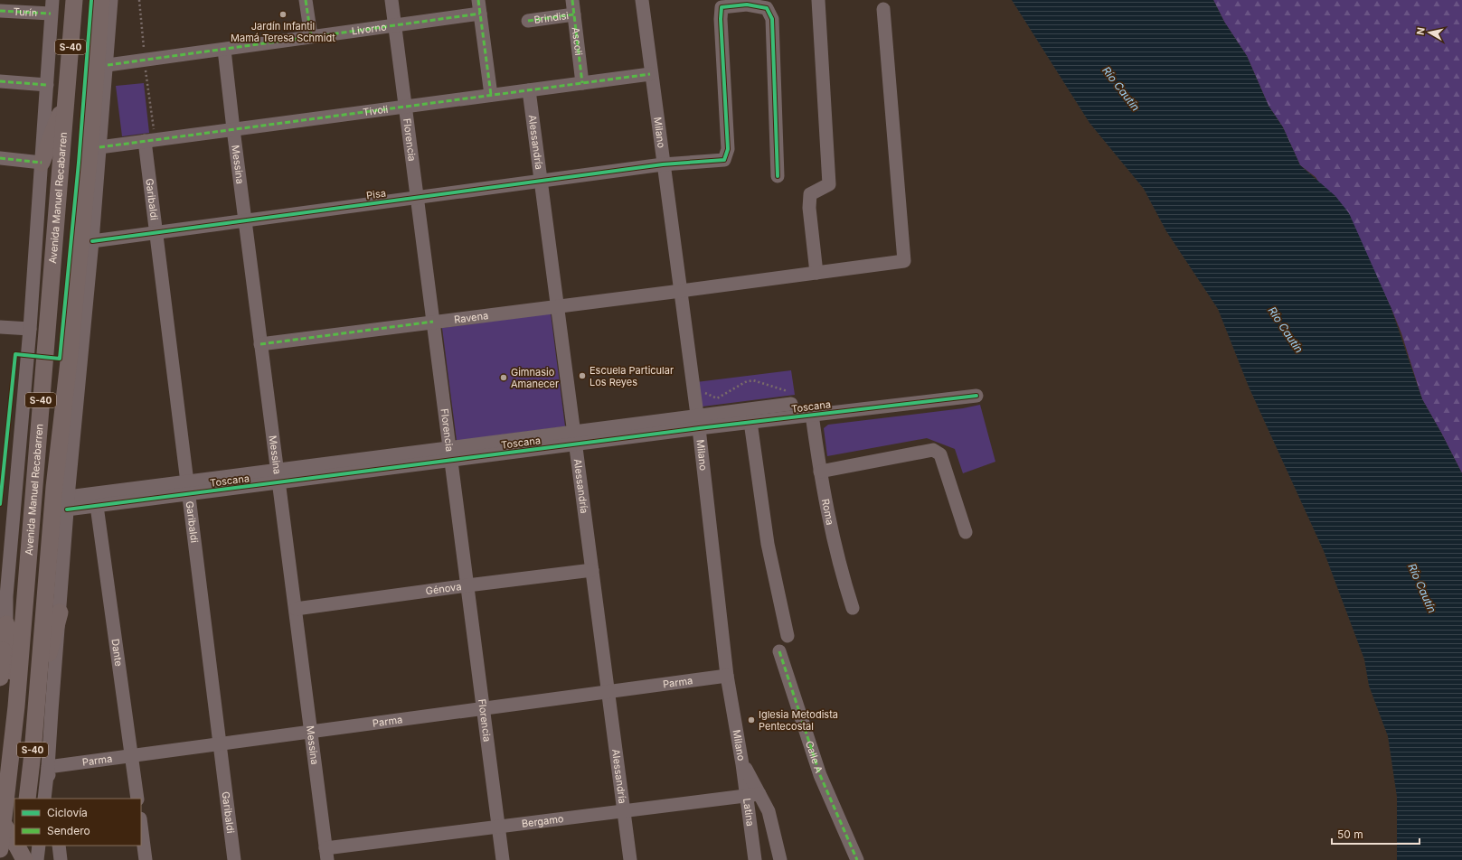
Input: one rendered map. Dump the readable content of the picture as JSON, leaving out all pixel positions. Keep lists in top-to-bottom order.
{
  "streets": {
    "main road": ["S-40", "Avenida Manuel Recabarren"],
    "street": [
      "Turín",
      "Brindisi",
      "Livorno",
      "Ascoli",
      "Tivoli",
      "Milano",
      "Florencia",
      "Alessandría",
      "Messina",
      "Pisa",
      "Garibaldi",
      "Ravena",
      "Toscana",
      "Roma",
      "Génova",
      "Dante",
      "Parma",
      "Calle A",
      "Latina",
      "Bergamo"
    ]
  },
  "crossings": [
    ["Turín", "Avenida Manuel Recabarren"],
    ["Brindisi", "Ascoli"],
    ["Livorno", "Florencia"],
    ["Livorno", "Messina"],
    ["Ascoli", "Tivoli"],
    ["Tivoli", "Milano"],
    ["Tivoli", "Florencia"],
    ["Tivoli", "Alessandría"],
    ["Tivoli", "Messina"],
    ["Tivoli", "Garibaldi"],
    ["Milano", "Pisa"],
    ["Milano", "Ravena"],
    ["Milano", "Toscana"],
    ["Milano", "Parma"],
    ["Milano", "Latina"],
    ["Milano", "Bergamo"],
    ["Florencia", "Pisa"],
    ["Florencia", "Ravena"],
    ["Florencia", "Toscana"],
    ["Florencia", "Génova"],
    ["Florencia", "Parma"],
    ["Florencia", "Bergamo"],
    ["Alessandría", "Pisa"],
    ["Alessandría", "Ravena"],
    ["Alessandría", "Toscana"],
    ["Alessandría", "Génova"],
    ["Alessandría", "Parma"],
    ["Alessandría", "Bergamo"],
    ["Messina", "Pisa"],
    ["Messina", "Ravena"],
    ["Messina", "Toscana"],
    ["Messina", "Génova"],
    ["Messina", "Parma"],
    ["Messina", "Bergamo"],
    ["Pisa", "Garibaldi"],
    ["Garibaldi", "Toscana"],
    ["Garibaldi", "Parma"],
    ["Toscana", "Roma"],
    ["Toscana", "Dante"],
    ["Dante", "Parma"],
    ["Latina", "Bergamo"]
  ],
  "water": ["Río Cautín"],
  "places": [
    "Jardín Infantil Mamá Teresa Schmidt",
    "Escuela Particular Los Reyes",
    "Gimnasio Amanecer",
    "Iglesia Metodista Pentecostal"
  ],
  "legend": ["Ciclovía", "Sendero"],
  "scale_bar": "50 m",
  "north": "left"
}
